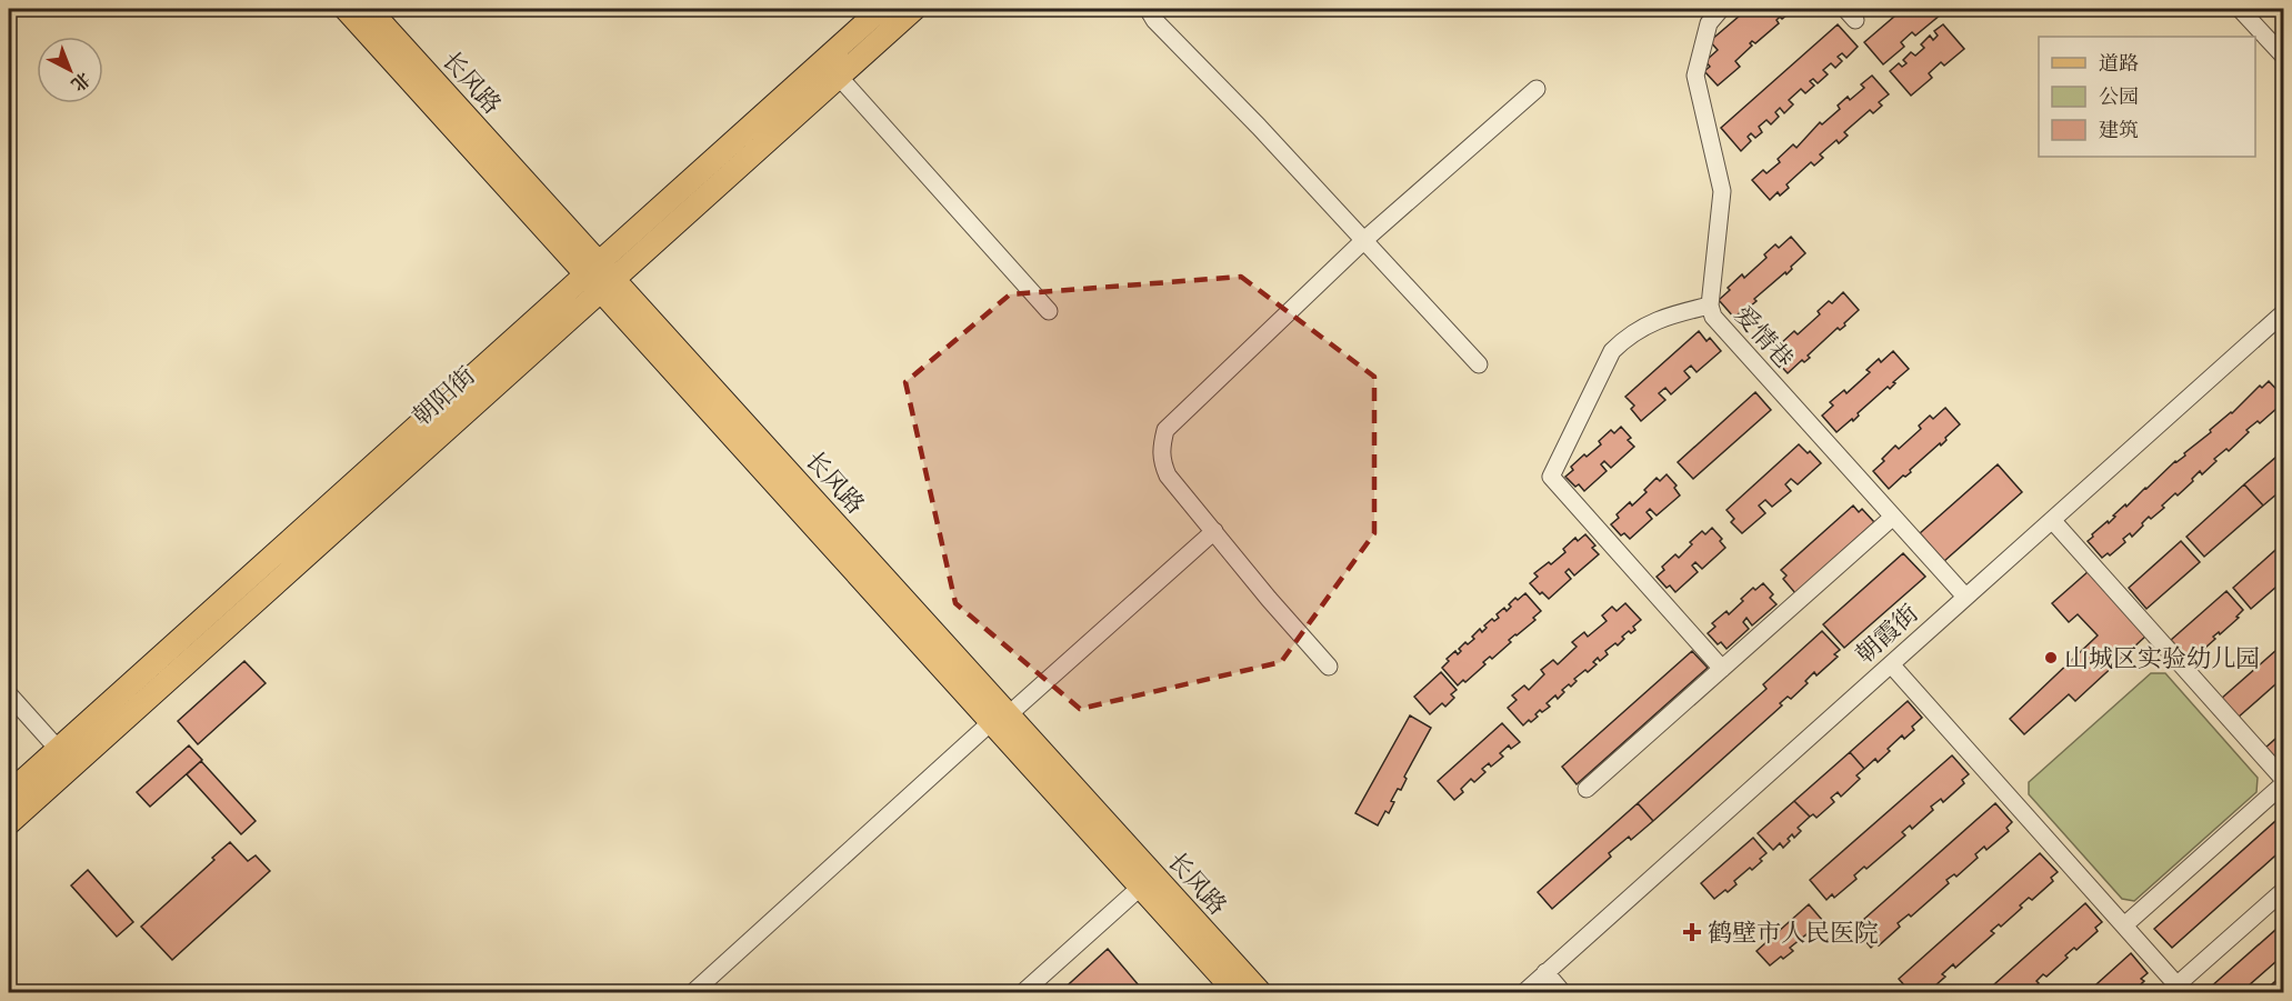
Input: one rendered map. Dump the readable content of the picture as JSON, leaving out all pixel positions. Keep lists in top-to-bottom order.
{
  "streets": {
    "main road": ["长风路", "朝阳街"],
    "street": ["爱情巷", "朝霞街"]
  },
  "crossings": [
    ["长风路", "朝阳街"],
    ["爱情巷", "朝霞街"]
  ],
  "places": {
    "other": ["山城区实验幼儿园"],
    "health": ["鹤壁市人民医院"]
  },
  "legend": ["道路", "公园", "建筑"],
  "north": "bottom right"
}
